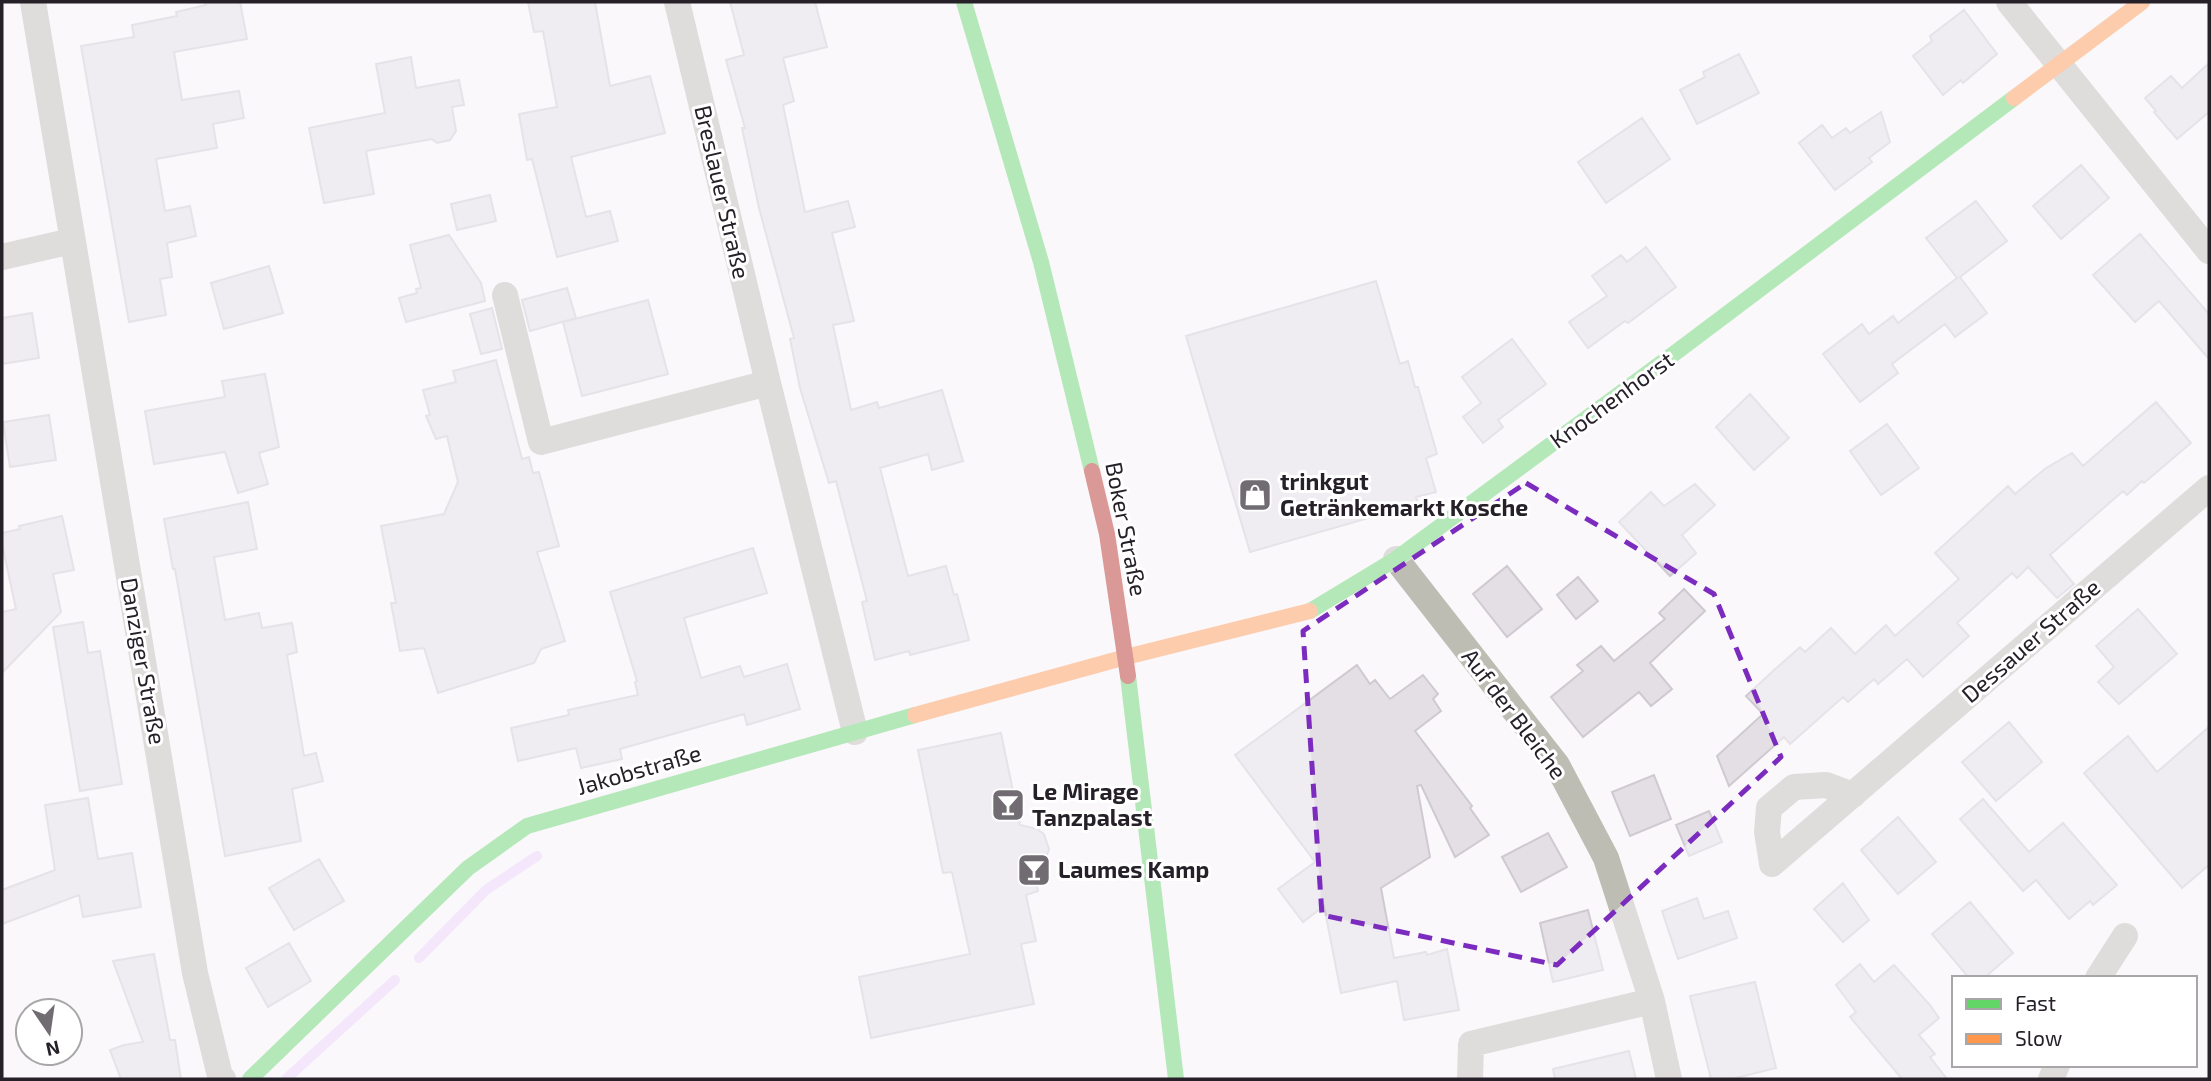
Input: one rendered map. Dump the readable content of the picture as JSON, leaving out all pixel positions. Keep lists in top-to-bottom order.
{
  "streets": {
    "street": [
      "Breslauer Straße",
      "Knochenhorst",
      "Boker Straße",
      "Dessauer Straße",
      "Danziger Straße",
      "Auf der Bleiche",
      "Jakobstraße"
    ]
  },
  "crossings": [
    ["Breslauer Straße", "Jakobstraße"],
    ["Knochenhorst", "Boker Straße"],
    ["Knochenhorst", "Auf der Bleiche"],
    ["Knochenhorst", "Jakobstraße"],
    ["Boker Straße", "Jakobstraße"]
  ],
  "places": {
    "shop": ["trinkgut Getränkemarkt Kosche"],
    "bar": ["Le Mirage Tanzpalast", "Laumes Kamp"]
  },
  "legend": ["Fast", "Slow"],
  "north": "bottom"
}
